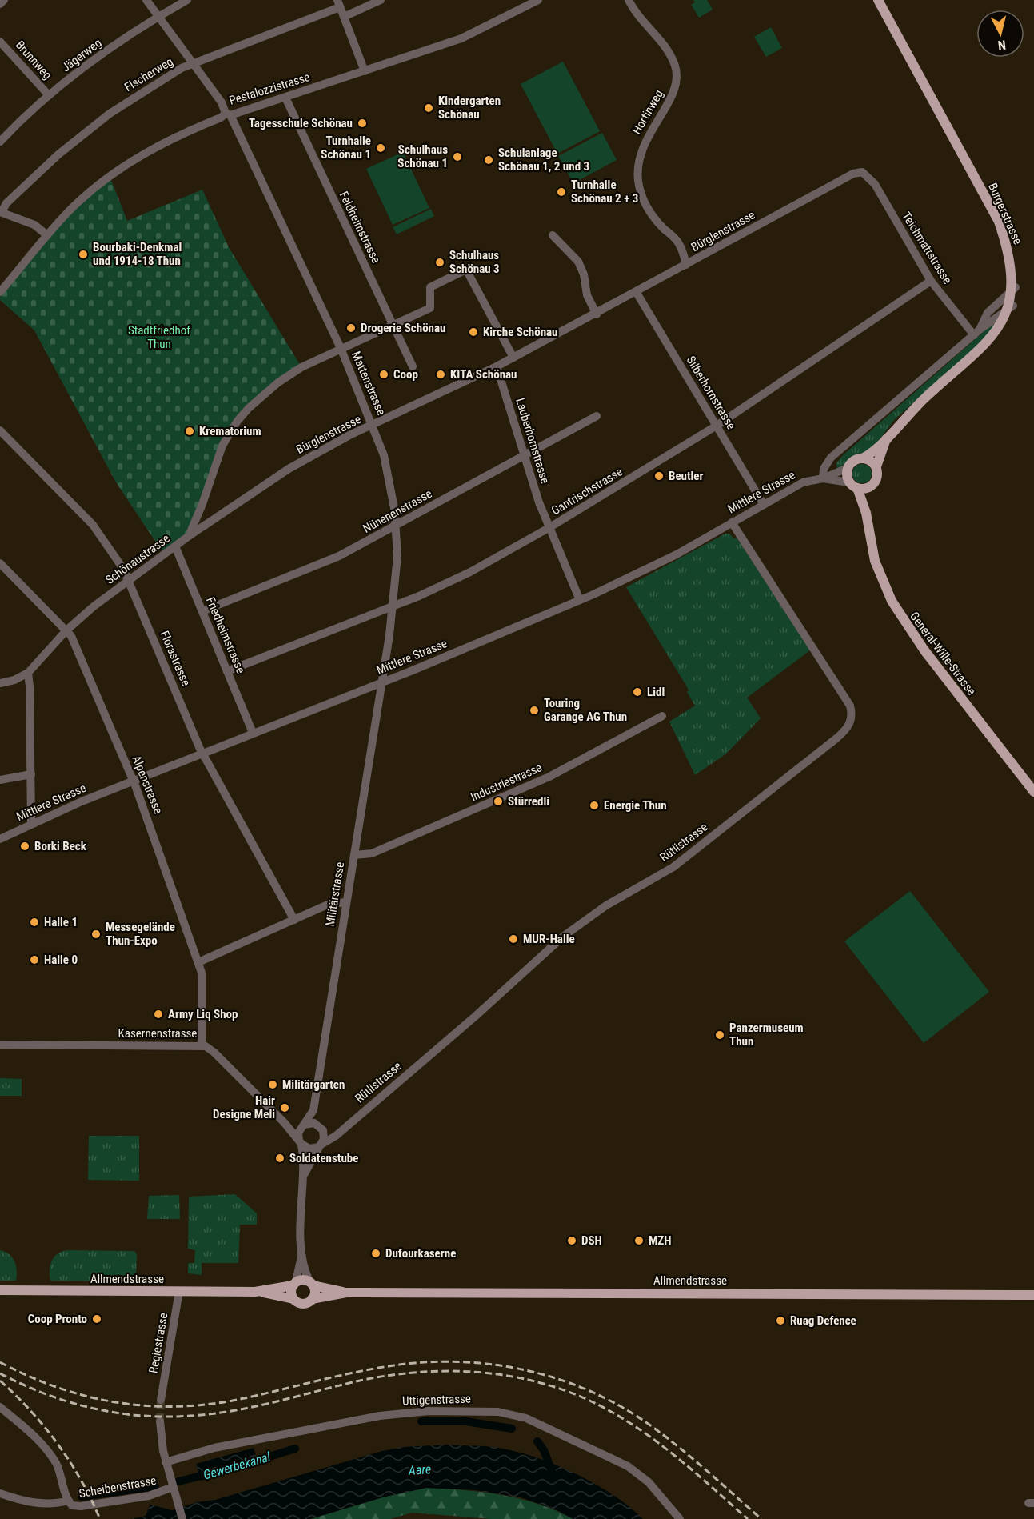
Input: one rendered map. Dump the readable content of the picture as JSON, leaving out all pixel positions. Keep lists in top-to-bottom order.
{
  "streets": {
    "main road": ["Burgerstrasse", "General-Wille-Strasse", "Allmendstrasse"],
    "street": [
      "Jägerweg",
      "Brunnweg",
      "Fischerweg",
      "Pestalozzistrasse",
      "Hortinweg",
      "Feldheimstrasse",
      "Bürglenstrasse",
      "Teichmattstrasse",
      "Mattenstrasse",
      "Silberhornstrasse",
      "Lauberhornstrasse",
      "Gantrischstrasse",
      "Mittlere Strasse",
      "Nünenenstrasse",
      "Schönaustrasse",
      "Friedheimstrasse",
      "Florastrasse",
      "Industriestrasse",
      "Alpenstrasse",
      "Rütlistrasse",
      "Militärstrasse",
      "Kasernenstrasse",
      "Regiestrasse",
      "Uttigenstrasse",
      "Scheibenstrasse"
    ]
  },
  "crossings": [
    ["Jägerweg", "Brunnweg"],
    ["Jägerweg", "Mattenstrasse"],
    ["Fischerweg", "Mattenstrasse"],
    ["Pestalozzistrasse", "Feldheimstrasse"],
    ["Pestalozzistrasse", "Mattenstrasse"],
    ["Hortinweg", "Bürglenstrasse"],
    ["Burgerstrasse", "Mittlere Strasse"],
    ["Burgerstrasse", "General-Wille-Strasse"],
    ["Bürglenstrasse", "Teichmattstrasse"],
    ["Bürglenstrasse", "Mattenstrasse"],
    ["Bürglenstrasse", "Silberhornstrasse"],
    ["Bürglenstrasse", "Lauberhornstrasse"],
    ["Bürglenstrasse", "Schönaustrasse"],
    ["Teichmattstrasse", "Gantrischstrasse"],
    ["Mattenstrasse", "Gantrischstrasse"],
    ["Mattenstrasse", "Mittlere Strasse"],
    ["Mattenstrasse", "Nünenenstrasse"],
    ["Mattenstrasse", "Schönaustrasse"],
    ["Mattenstrasse", "Militärstrasse"],
    ["Silberhornstrasse", "Gantrischstrasse"],
    ["Silberhornstrasse", "Mittlere Strasse"],
    ["Lauberhornstrasse", "Gantrischstrasse"],
    ["Lauberhornstrasse", "Mittlere Strasse"],
    ["Lauberhornstrasse", "Nünenenstrasse"],
    ["Gantrischstrasse", "Friedheimstrasse"],
    ["Mittlere Strasse", "Friedheimstrasse"],
    ["Mittlere Strasse", "General-Wille-Strasse"],
    ["Mittlere Strasse", "Florastrasse"],
    ["Mittlere Strasse", "Alpenstrasse"],
    ["Mittlere Strasse", "Rütlistrasse"],
    ["Mittlere Strasse", "Militärstrasse"],
    ["Nünenenstrasse", "Friedheimstrasse"],
    ["Schönaustrasse", "Friedheimstrasse"],
    ["Schönaustrasse", "Florastrasse"],
    ["Schönaustrasse", "Alpenstrasse"],
    ["Industriestrasse", "Militärstrasse"],
    ["Alpenstrasse", "Kasernenstrasse"],
    ["Rütlistrasse", "Militärstrasse"],
    ["Rütlistrasse", "Kasernenstrasse"],
    ["Militärstrasse", "Kasernenstrasse"],
    ["Allmendstrasse", "Regiestrasse"]
  ],
  "water": ["Gewerbekanal", "Aare"],
  "parks": ["Stadtfriedhof Thun"],
  "places": [
    "Kindergarten Schönau",
    "Tagesschule Schönau",
    "Turnhalle Schönau 1",
    "Schulhaus Schönau 1",
    "Schulanlage Schönau 1, 2 und 3",
    "Turnhalle Schönau 2 + 3",
    "Bourbaki-Denkmal und 1914-18 Thun",
    "Schulhaus Schönau 3",
    "Drogerie Schönau",
    "Kirche Schönau",
    "Coop",
    "KITA Schönau",
    "Krematorium",
    "Beutler",
    "Lidl",
    "Touring Garange AG Thun",
    "Stürredli",
    "Energie Thun",
    "Borki Beck",
    "Halle 1",
    "Messegelände Thun-Expo",
    "MUR-Halle",
    "Halle 0",
    "Army Liq Shop",
    "Panzermuseum Thun",
    "Militärgarten",
    "Hair Designe Meli",
    "Soldatenstube",
    "DSH",
    "MZH",
    "Dufourkaserne",
    "Coop Pronto",
    "Ruag Defence"
  ],
  "north": "bottom"
}
